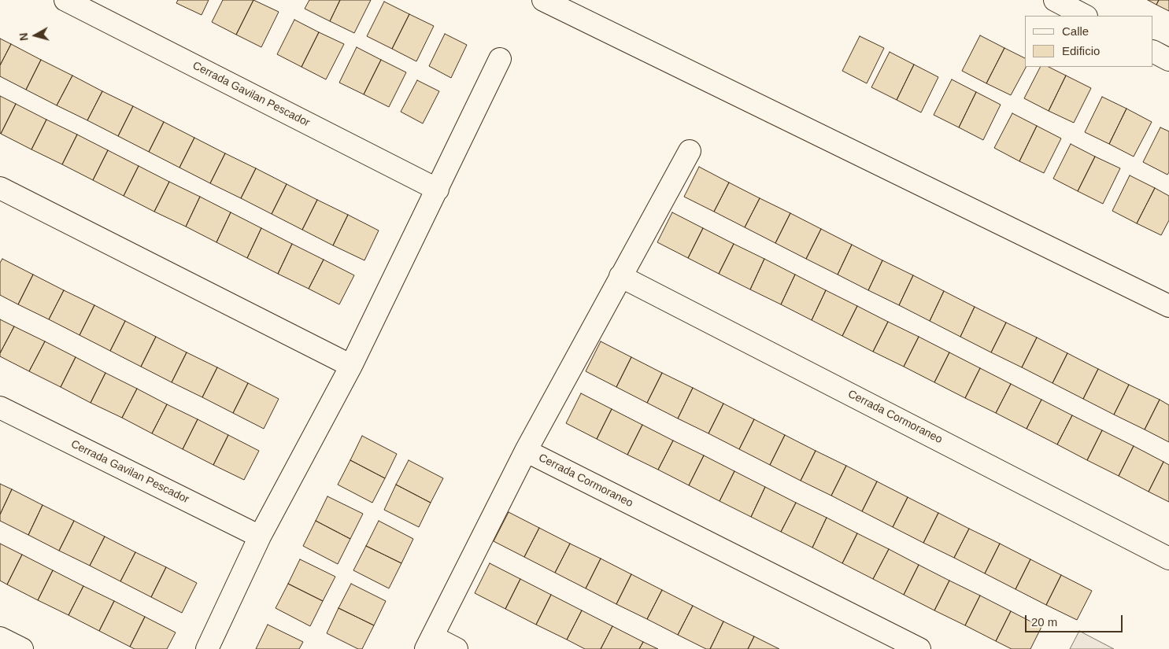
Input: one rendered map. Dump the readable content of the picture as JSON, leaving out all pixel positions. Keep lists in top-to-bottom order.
{
  "streets": {
    "street": ["Cerrada Gavilan Pescador", "Cerrada Cormoraneo"]
  },
  "legend": ["Calle", "Edificio"],
  "scale_bar": "20 m",
  "north": "left"
}
